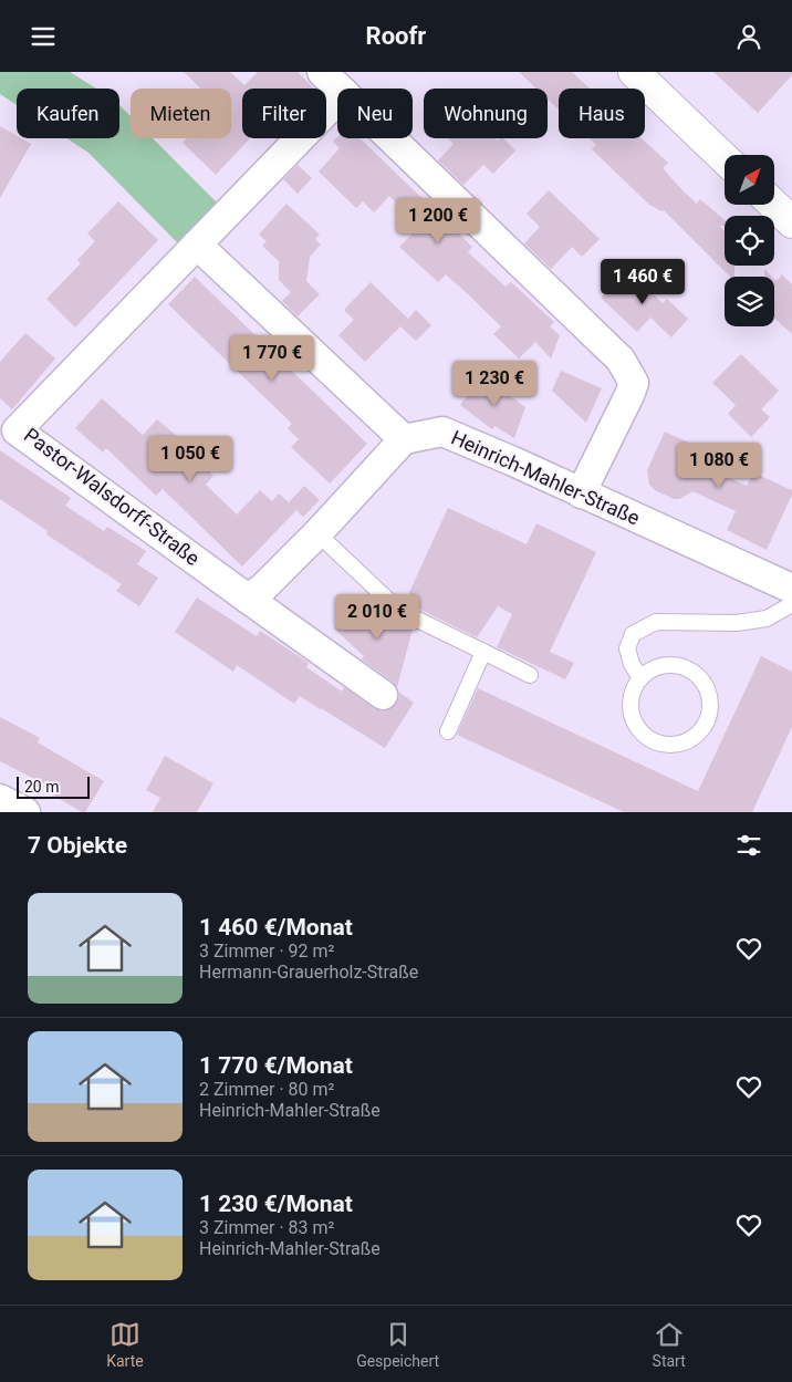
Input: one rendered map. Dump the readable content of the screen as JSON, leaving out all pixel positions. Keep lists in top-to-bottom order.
{
  "streets": {
    "street": ["Heinrich-Mahler-Straße", "Pastor-Walsdorff-Straße"]
  },
  "scale_bar": "20 m",
  "north": "top right",
  "page": {
    "header": "Roofr",
    "chip": [
      "Kaufen",
      "Mieten",
      "Filter",
      "Neu",
      "Wohnung",
      "Haus"
    ],
    "price": [
      "1 200 €",
      "1 460 €",
      "1 770 €",
      "1 230 €",
      "1 050 €",
      "1 080 €",
      "2 010 €"
    ],
    "scale": "20 m",
    "heading": "7 Objekte",
    "list": [
      {
        "name": "1 460 €/Monat",
        "note": "3 Zimmer · 92 m² · Hermann-Grauerholz-Straße"
      },
      {
        "name": "1 770 €/Monat",
        "note": "2 Zimmer · 80 m² · Heinrich-Mahler-Straße"
      },
      {
        "name": "1 230 €/Monat",
        "note": "3 Zimmer · 83 m² · Heinrich-Mahler-Straße"
      }
    ],
    "tabs": ["Karte", "Gespeichert", "Start"]
  }
}
